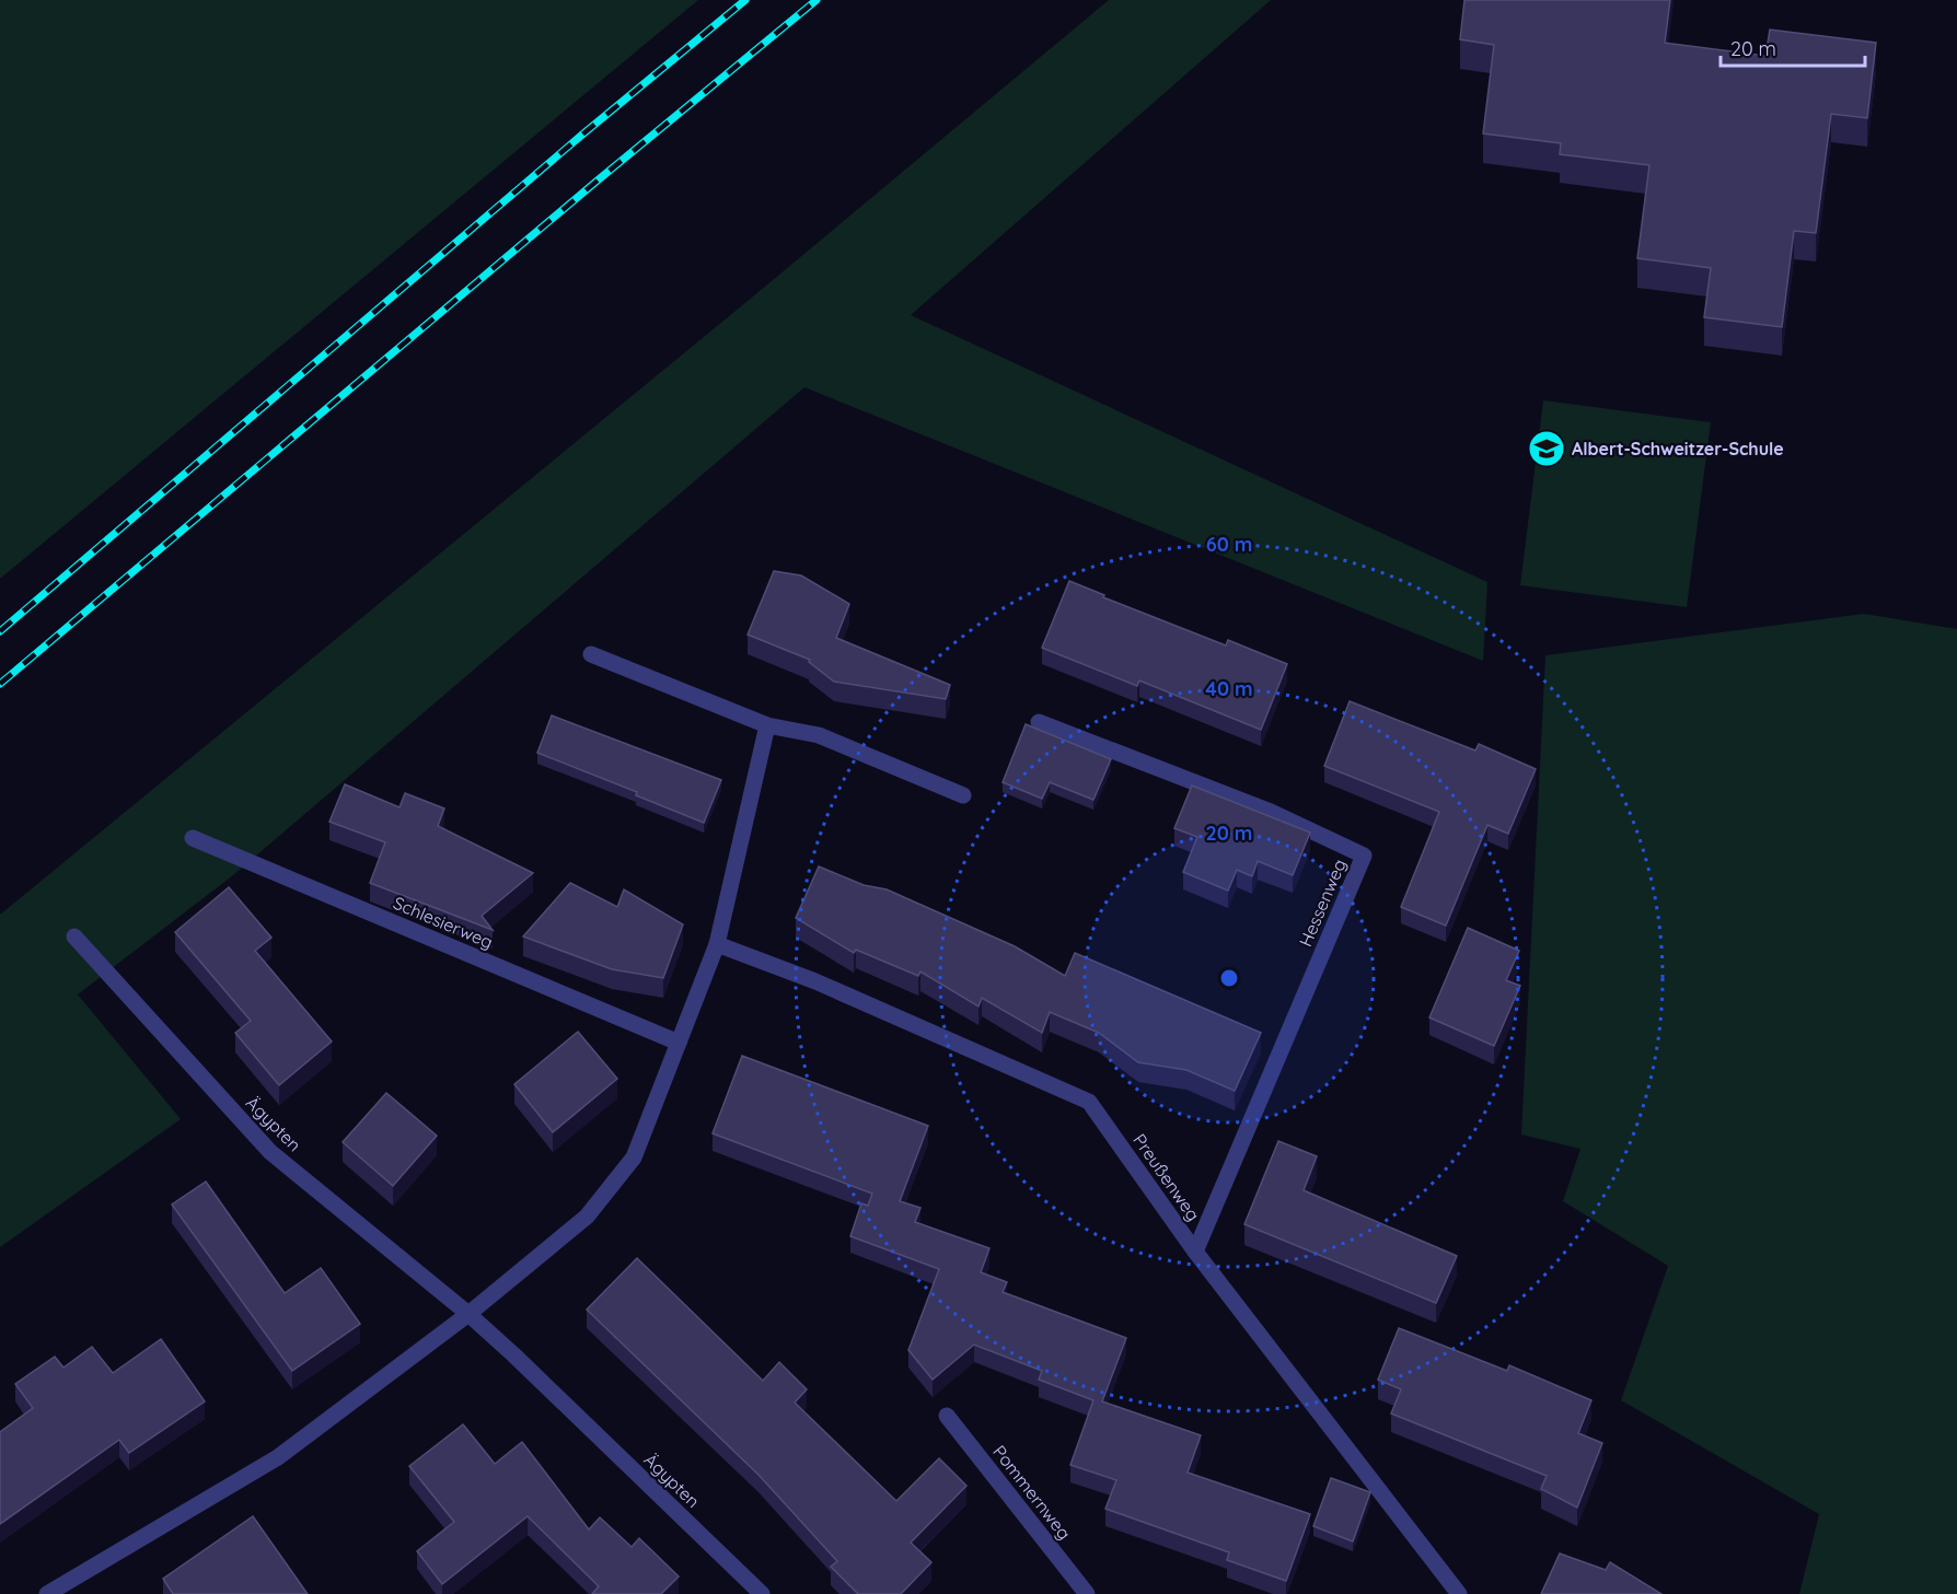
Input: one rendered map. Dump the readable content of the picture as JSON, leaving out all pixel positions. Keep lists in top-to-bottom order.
{
  "streets": {
    "street": [
      "Hessenweg",
      "Schlesierweg",
      "Ägypten",
      "Preußenweg",
      "Pommernweg"
    ]
  },
  "crossings": [
    ["Hessenweg", "Preußenweg"]
  ],
  "places": {
    "school or university": ["Albert-Schweitzer-Schule"]
  },
  "scale_bar": "20 m",
  "rings": ["60 m", "40 m", "20 m"]
}
